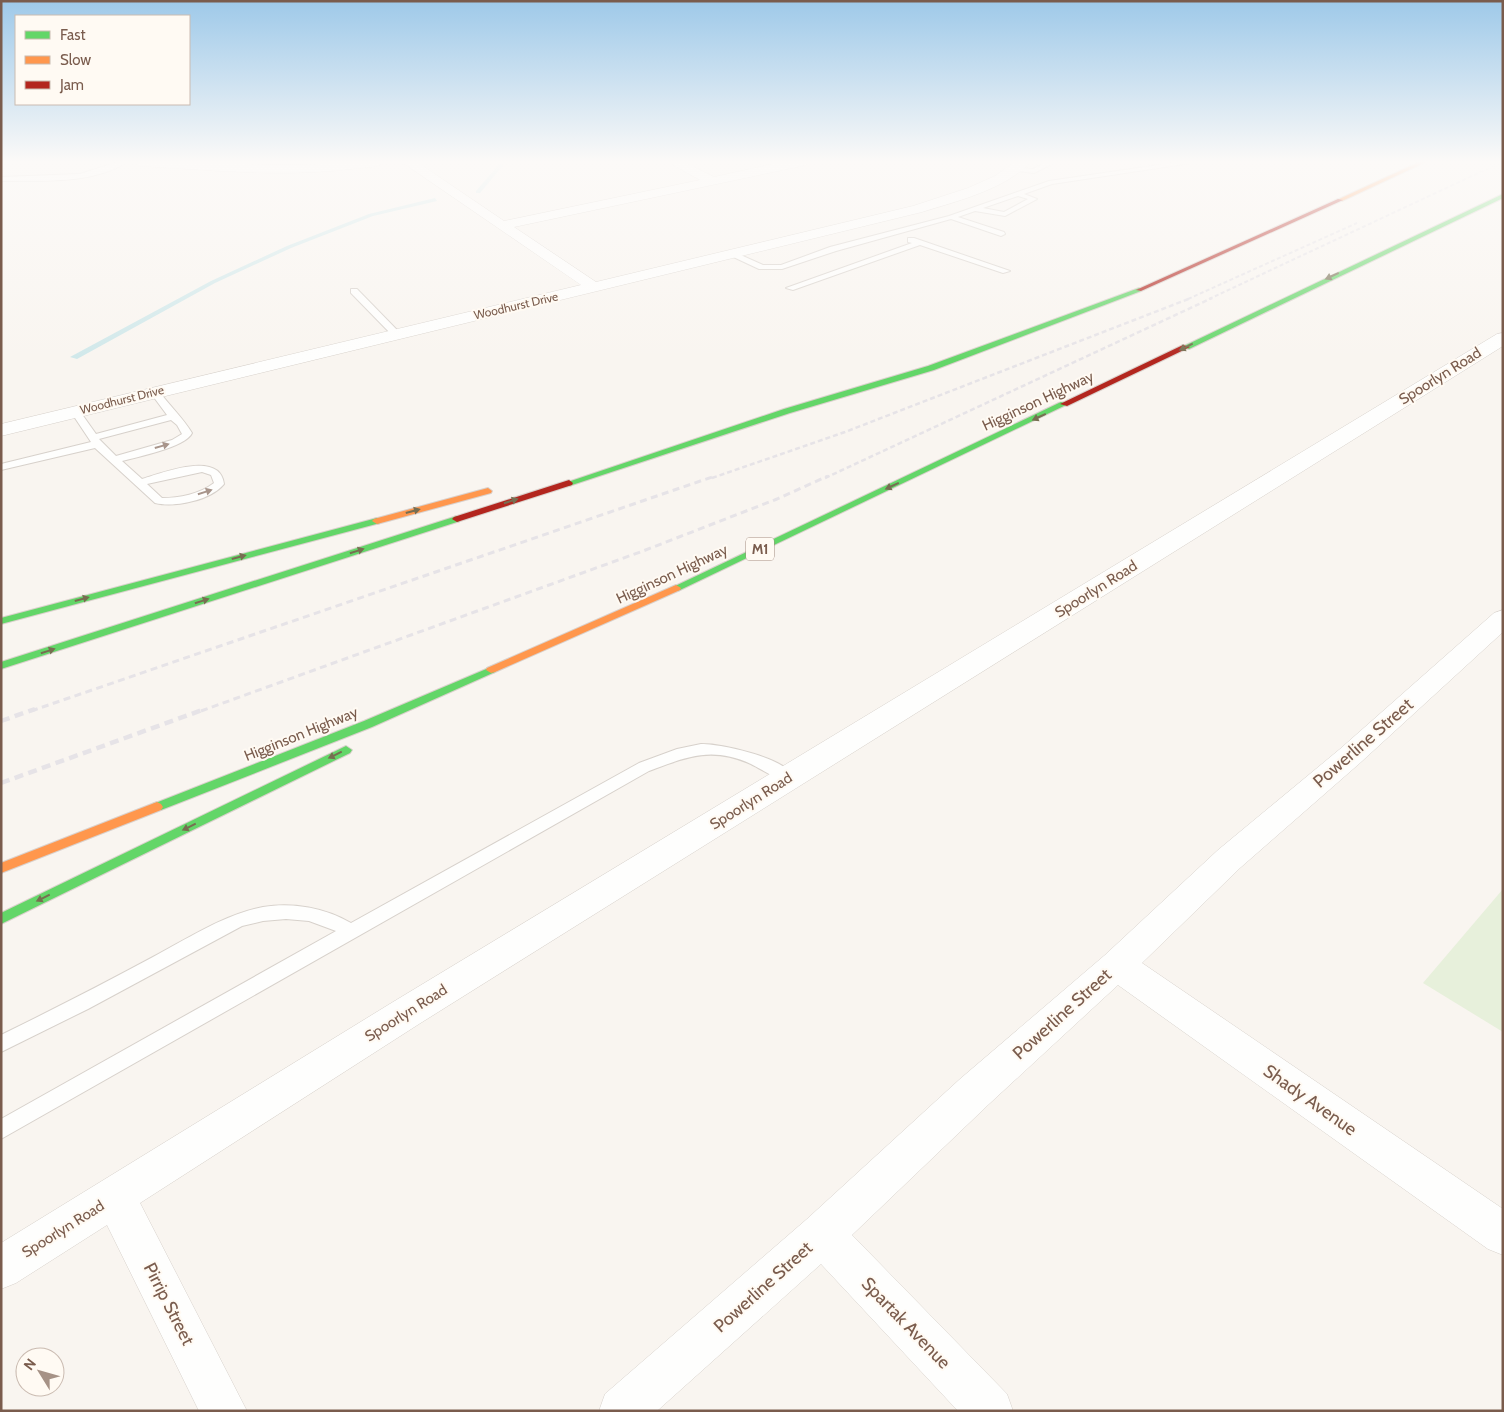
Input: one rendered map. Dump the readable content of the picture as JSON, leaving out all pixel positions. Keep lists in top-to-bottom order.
{
  "streets": {
    "highway": ["Higginson Highway", "M1"],
    "street": [
      "Woodhurst Drive",
      "Spoorlyn Road",
      "Powerline Street",
      "Shady Avenue",
      "Pirrip Street",
      "Spartak Avenue"
    ]
  },
  "crossings": [
    ["Spoorlyn Road", "Pirrip Street"],
    ["Powerline Street", "Shady Avenue"],
    ["Powerline Street", "Spartak Avenue"]
  ],
  "legend": ["Fast", "Slow", "Jam"],
  "north": "top left"
}
